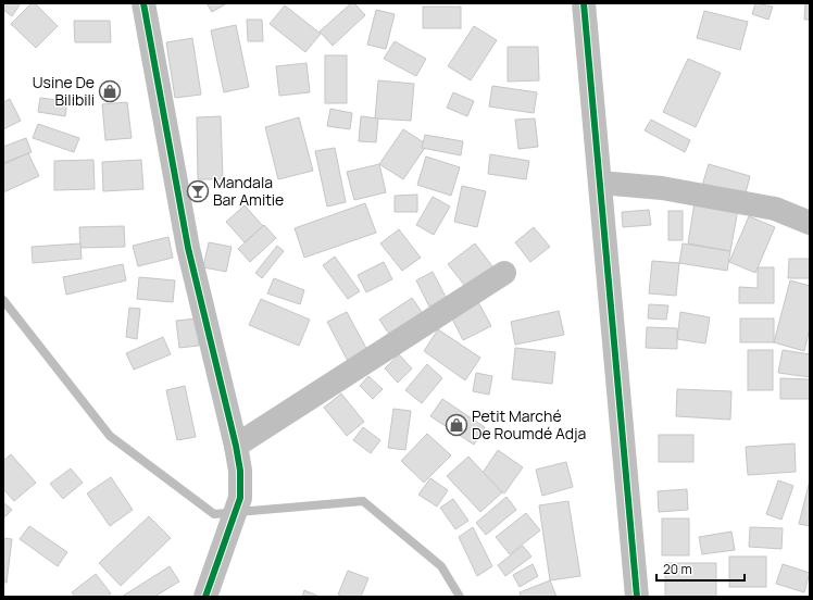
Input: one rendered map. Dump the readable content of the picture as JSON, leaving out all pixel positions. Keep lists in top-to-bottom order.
{
  "places": {
    "shop": ["Usine De Bilibili", "Petit Marché De Roumdé Adja"],
    "bar": ["Mandala Bar Amitie"]
  },
  "scale_bar": "20 m"
}
